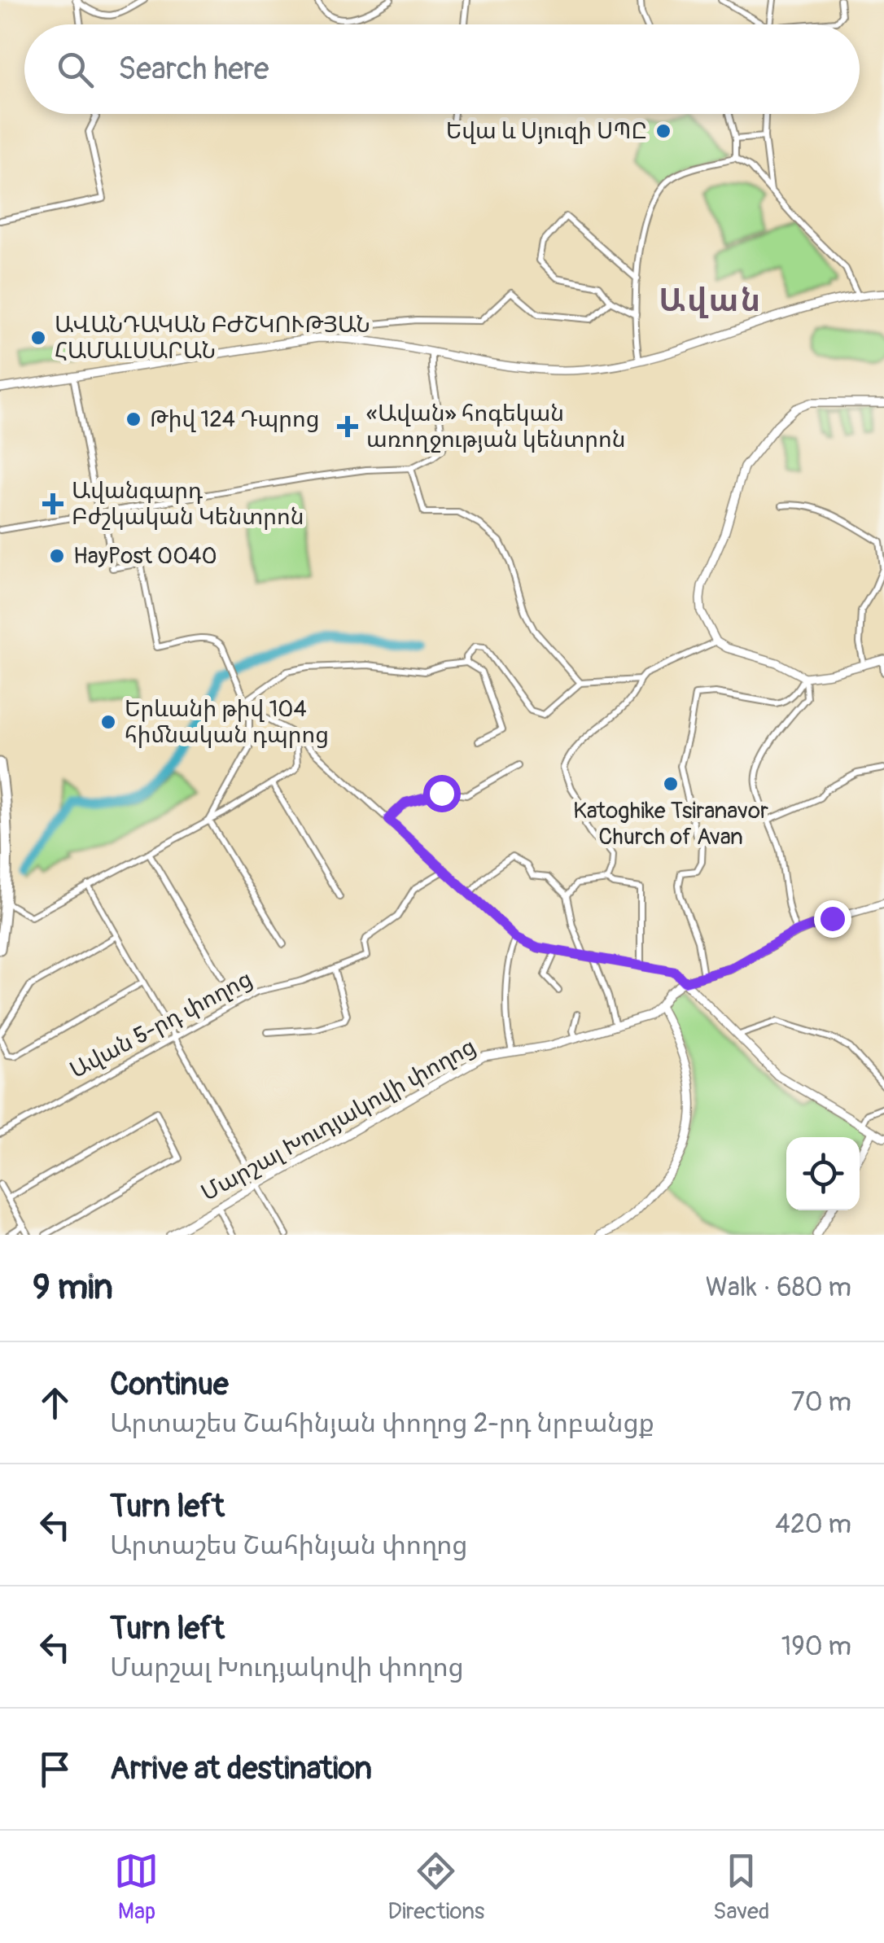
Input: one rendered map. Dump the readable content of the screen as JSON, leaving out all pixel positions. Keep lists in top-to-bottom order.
{
  "streets": {
    "street": ["Ավան 5-րդ փողոց", "Մարշալ Խուդյակովի փողոց"]
  },
  "districts": ["Ավան"],
  "places": {
    "other": [
      "Եվա և Սյուզի ՍՊԸ",
      "ԱՎԱՆԴԱԿԱՆ ԲԺՇԿՈՒԹՅԱՆ ՀԱՄԱԼՍԱՐԱՆ",
      "Թիվ 124 Դպրոց",
      "HayPost 0040",
      "Երևանի թիվ 104 հիմնական դպրոց",
      "Katoghike Tsiranavor Church of Avan"
    ],
    "health": ["«Ավան» հոգեկան առողջության կենտրոն", "Ավանգարդ Բժշկական Կենտրոն"]
  },
  "page": {
    "search": "Search here",
    "heading": ["9 min", "Walk · 680 m"],
    "list": [
      ["Continue", "Արտաշես Շահինյան փողոց 2-րդ նրբանցք", "70 m"],
      ["Turn left", "Արտաշես Շահինյան փողոց", "420 m"],
      ["Turn left", "Մարշալ Խուդյակովի փողոց", "190 m"],
      "Arrive at destination"
    ],
    "nav": ["Map", "Directions", "Saved"]
  }
}
